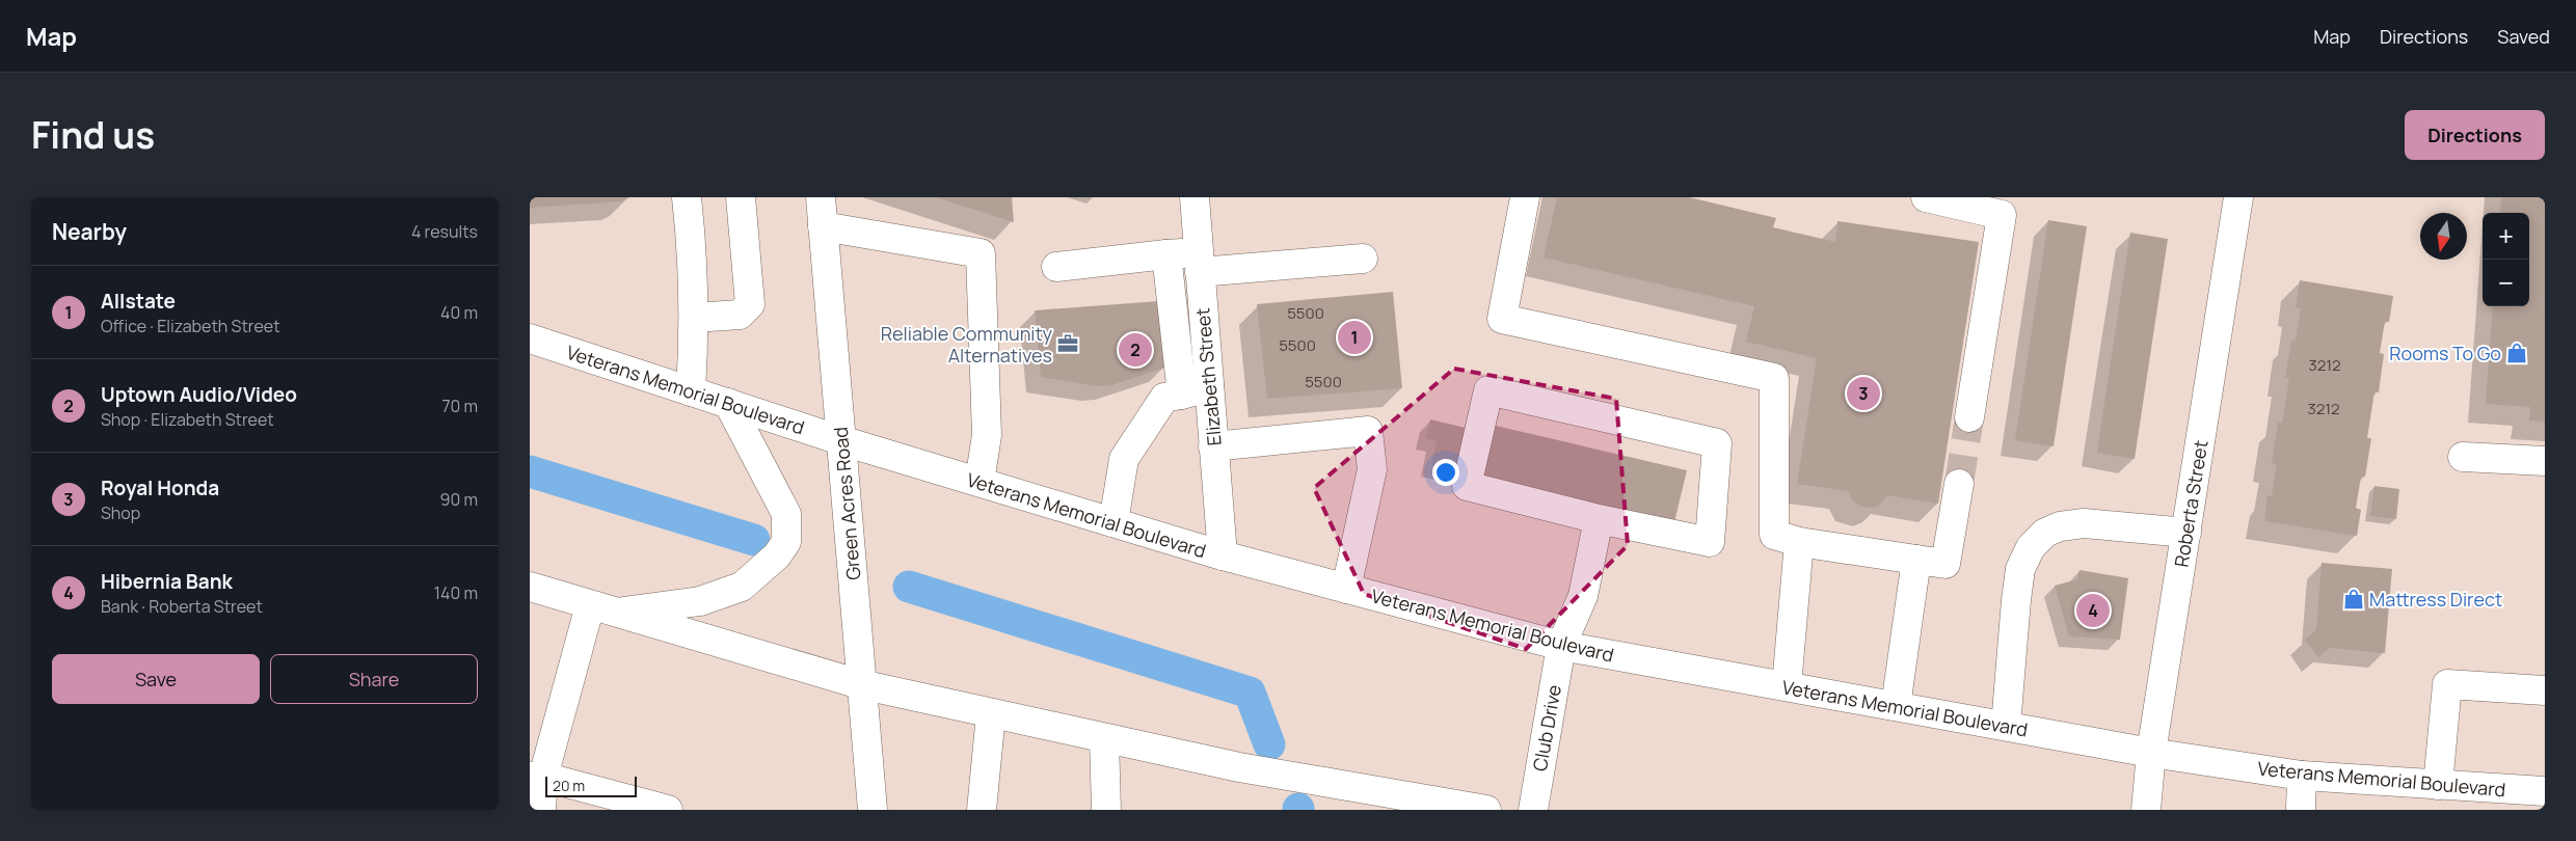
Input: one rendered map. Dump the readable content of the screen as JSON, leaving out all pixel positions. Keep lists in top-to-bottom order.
{
  "streets": {
    "main road": [
      "Elizabeth Street",
      "Veterans Memorial Boulevard",
      "Green Acres Road",
      "Roberta Street",
      "Club Drive"
    ]
  },
  "crossings": [
    ["Elizabeth Street", "Veterans Memorial Boulevard"],
    ["Veterans Memorial Boulevard", "Green Acres Road"],
    ["Veterans Memorial Boulevard", "Roberta Street"],
    ["Veterans Memorial Boulevard", "Club Drive"]
  ],
  "places": {
    "office": ["Reliable Community Alternatives"],
    "shop": ["Rooms To Go", "Mattress Direct"]
  },
  "house_numbers": [
    "5500",
    "5500",
    "3212",
    "5500",
    "3212"
  ],
  "scale_bar": "20 m",
  "north": "bottom",
  "page": {
    "header": "Map",
    "nav": ["Map", "Directions", "Saved"],
    "title": "Find us",
    "buttons": [
      "Directions",
      ["Save", "Share"]
    ],
    "heading": ["Nearby", "4 results"],
    "map_buttons": ["+", "−"],
    "list": [
      {
        "mark": "1",
        "name": "Allstate",
        "note": "Office · Elizabeth Street",
        "value": "40 m"
      },
      {
        "mark": "2",
        "name": "Uptown Audio/Video",
        "note": "Shop · Elizabeth Street",
        "value": "70 m"
      },
      {
        "mark": "3",
        "name": "Royal Honda",
        "note": "Shop",
        "value": "90 m"
      },
      {
        "mark": "4",
        "name": "Hibernia Bank",
        "note": "Bank · Roberta Street",
        "value": "140 m"
      }
    ],
    "pins": [
      "1",
      "2",
      "3",
      "4"
    ],
    "scale": "20 m"
  }
}
